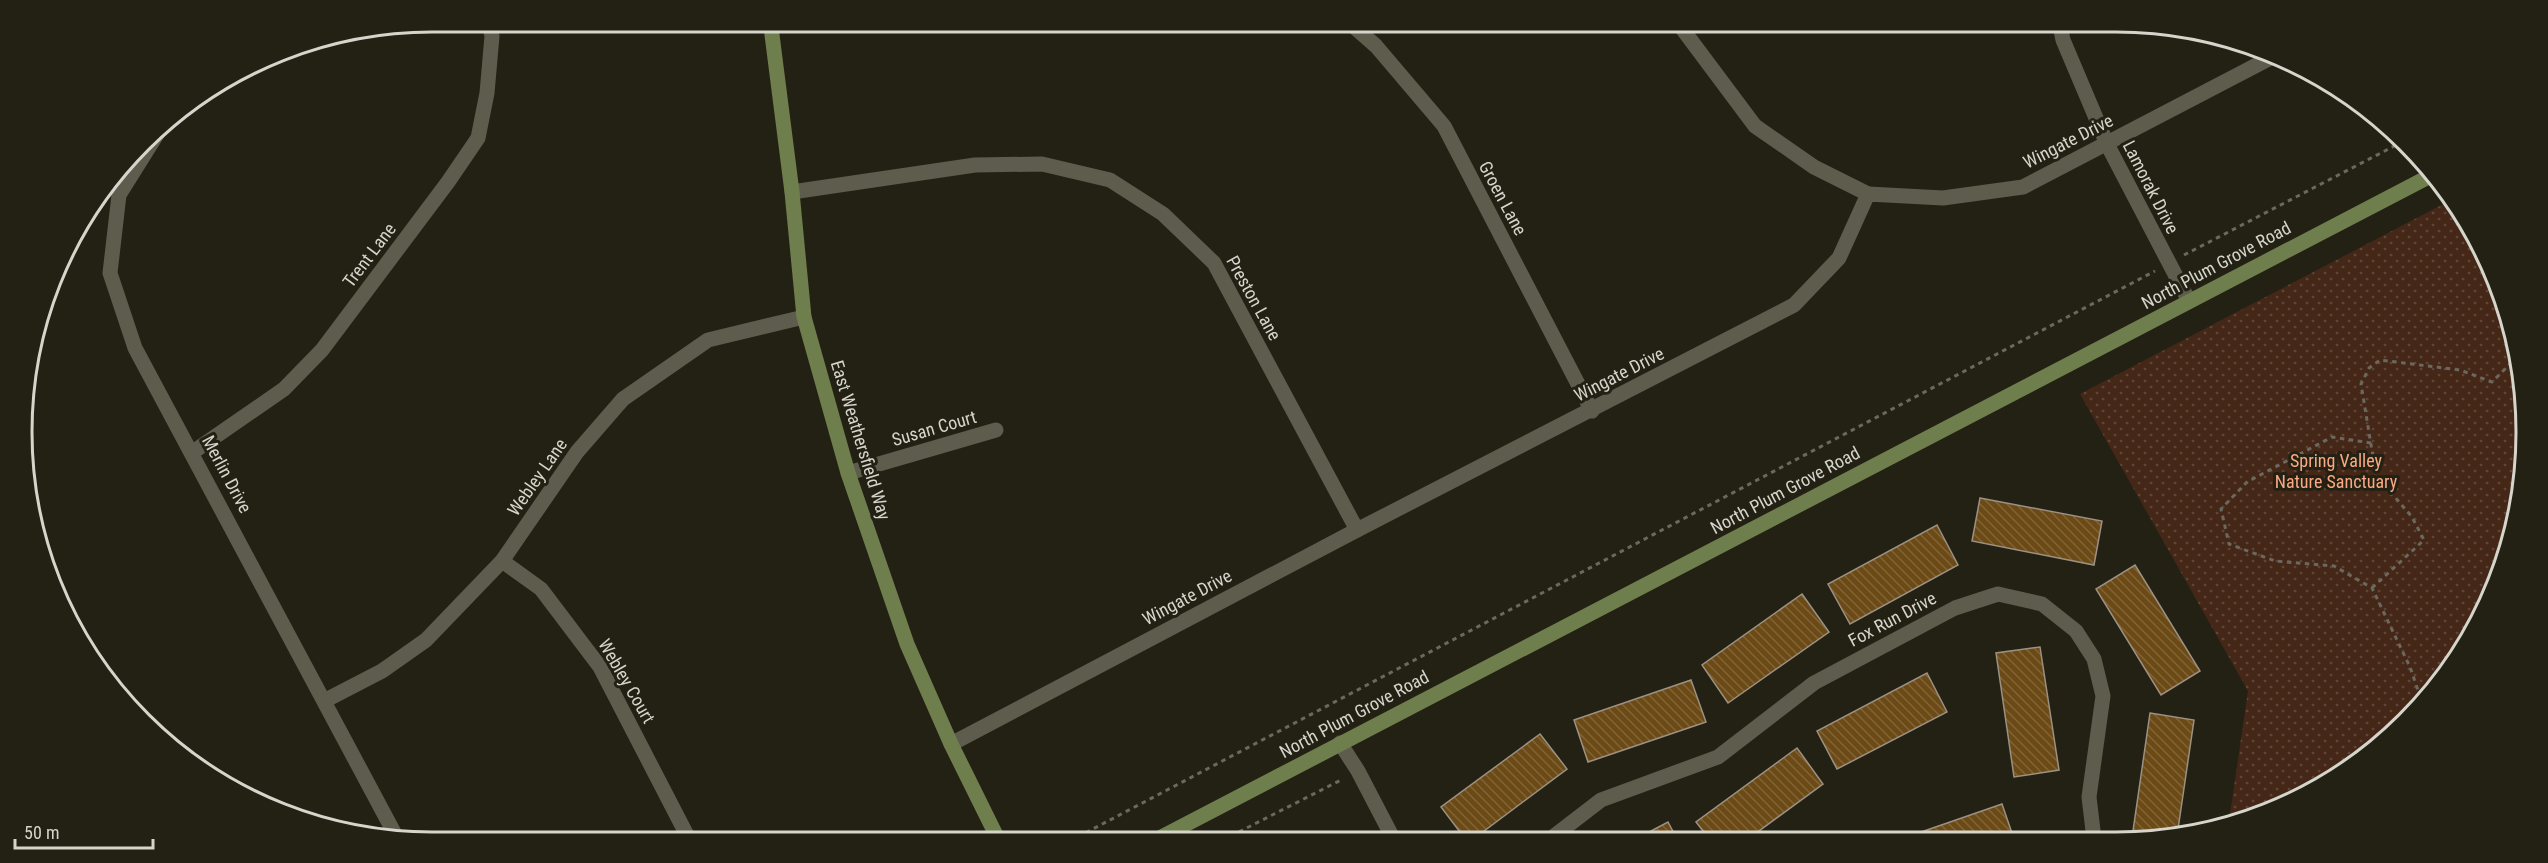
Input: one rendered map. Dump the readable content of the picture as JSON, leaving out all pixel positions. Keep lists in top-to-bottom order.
{
  "streets": {
    "street": [
      "Wingate Drive",
      "Lamorak Drive",
      "Groen Lane",
      "Trent Lane",
      "North Plum Grove Road",
      "Preston Lane",
      "Susan Court",
      "East Weathersfield Way",
      "Merlin Drive",
      "Webley Lane",
      "Fox Run Drive",
      "Webley Court"
    ]
  },
  "crossings": [
    ["Wingate Drive", "Lamorak Drive"],
    ["Wingate Drive", "Groen Lane"],
    ["Wingate Drive", "Preston Lane"],
    ["Wingate Drive", "East Weathersfield Way"],
    ["Lamorak Drive", "North Plum Grove Road"],
    ["Trent Lane", "Merlin Drive"],
    ["Preston Lane", "East Weathersfield Way"],
    ["Susan Court", "East Weathersfield Way"],
    ["East Weathersfield Way", "Webley Lane"],
    ["Merlin Drive", "Webley Lane"],
    ["Webley Lane", "Webley Court"]
  ],
  "parks": ["Spring Valley Nature Sanctuary"],
  "scale_bar": "50 m"
}
